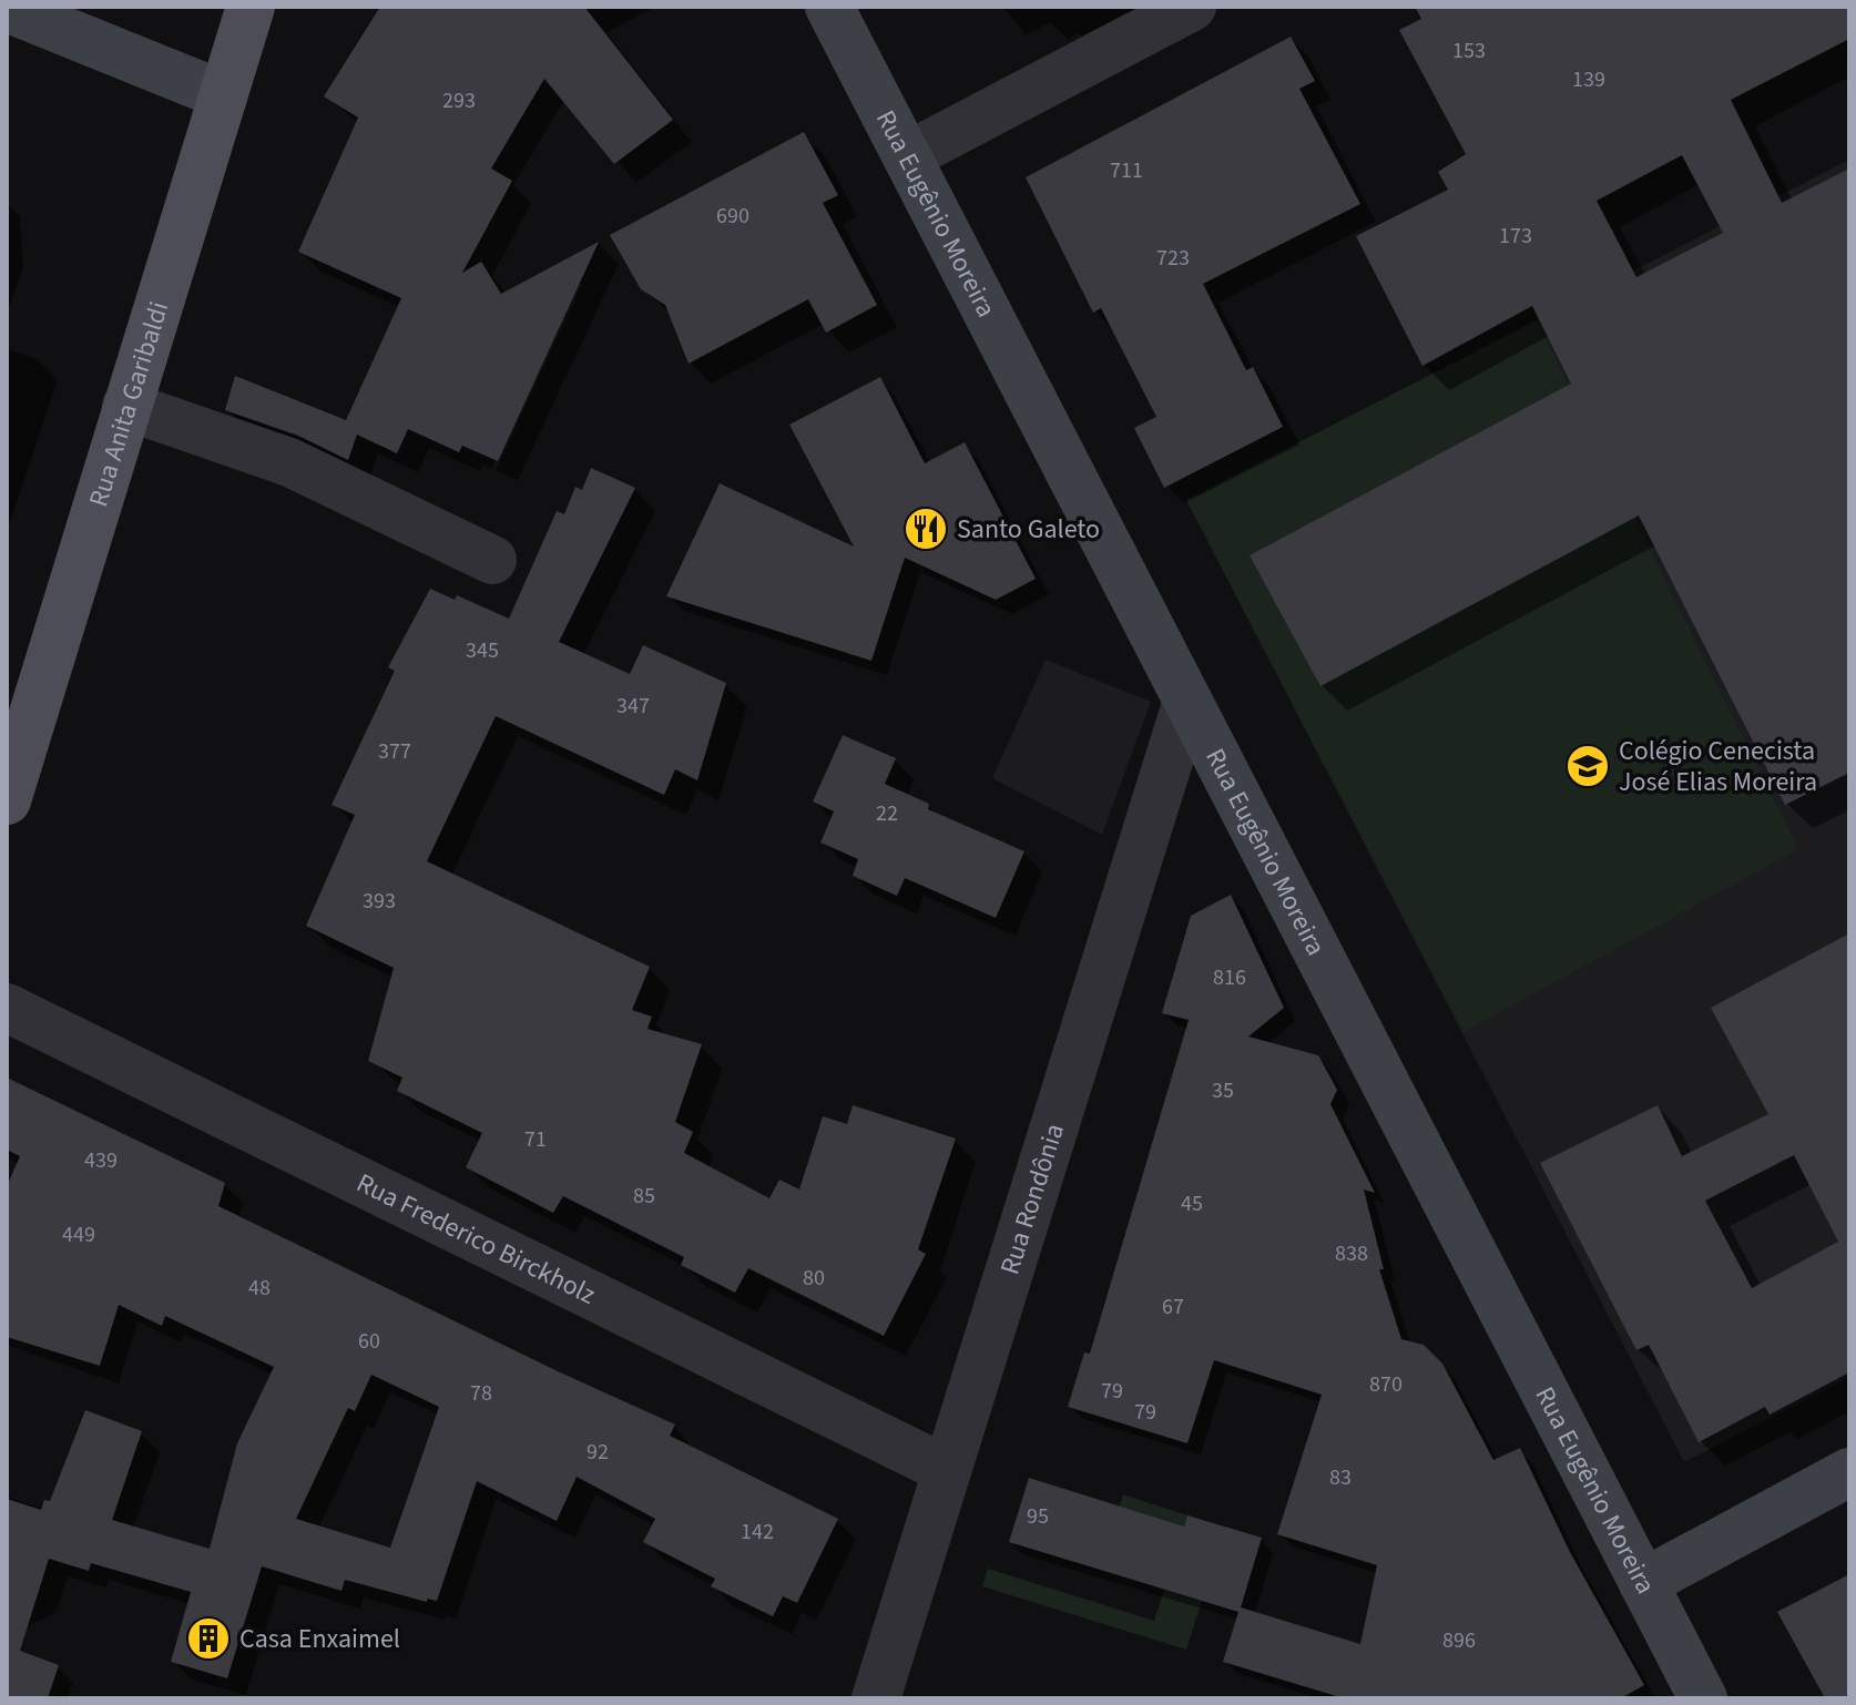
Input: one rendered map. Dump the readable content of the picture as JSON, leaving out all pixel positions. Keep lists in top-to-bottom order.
{
  "streets": {
    "main road": ["Rua Anita Garibaldi"],
    "street": ["Rua Eugênio Moreira", "Rua Rondônia", "Rua Frederico Birckholz"]
  },
  "crossings": [
    ["Rua Eugênio Moreira", "Rua Rondônia"],
    ["Rua Rondônia", "Rua Frederico Birckholz"]
  ],
  "places": {
    "restaurant": ["Santo Galeto"],
    "school or university": ["Colégio Cenecista José Elias Moreira"],
    "building": ["Casa Enxaimel"]
  },
  "house_numbers": [
    "153",
    "139",
    "293",
    "711",
    "690",
    "173",
    "723",
    "345",
    "347",
    "377",
    "22",
    "393",
    "816",
    "35",
    "71",
    "439",
    "85",
    "45",
    "449",
    "838",
    "80",
    "48",
    "67",
    "60",
    "870",
    "79",
    "78",
    "79",
    "92",
    "83",
    "95",
    "142",
    "896"
  ]
}
